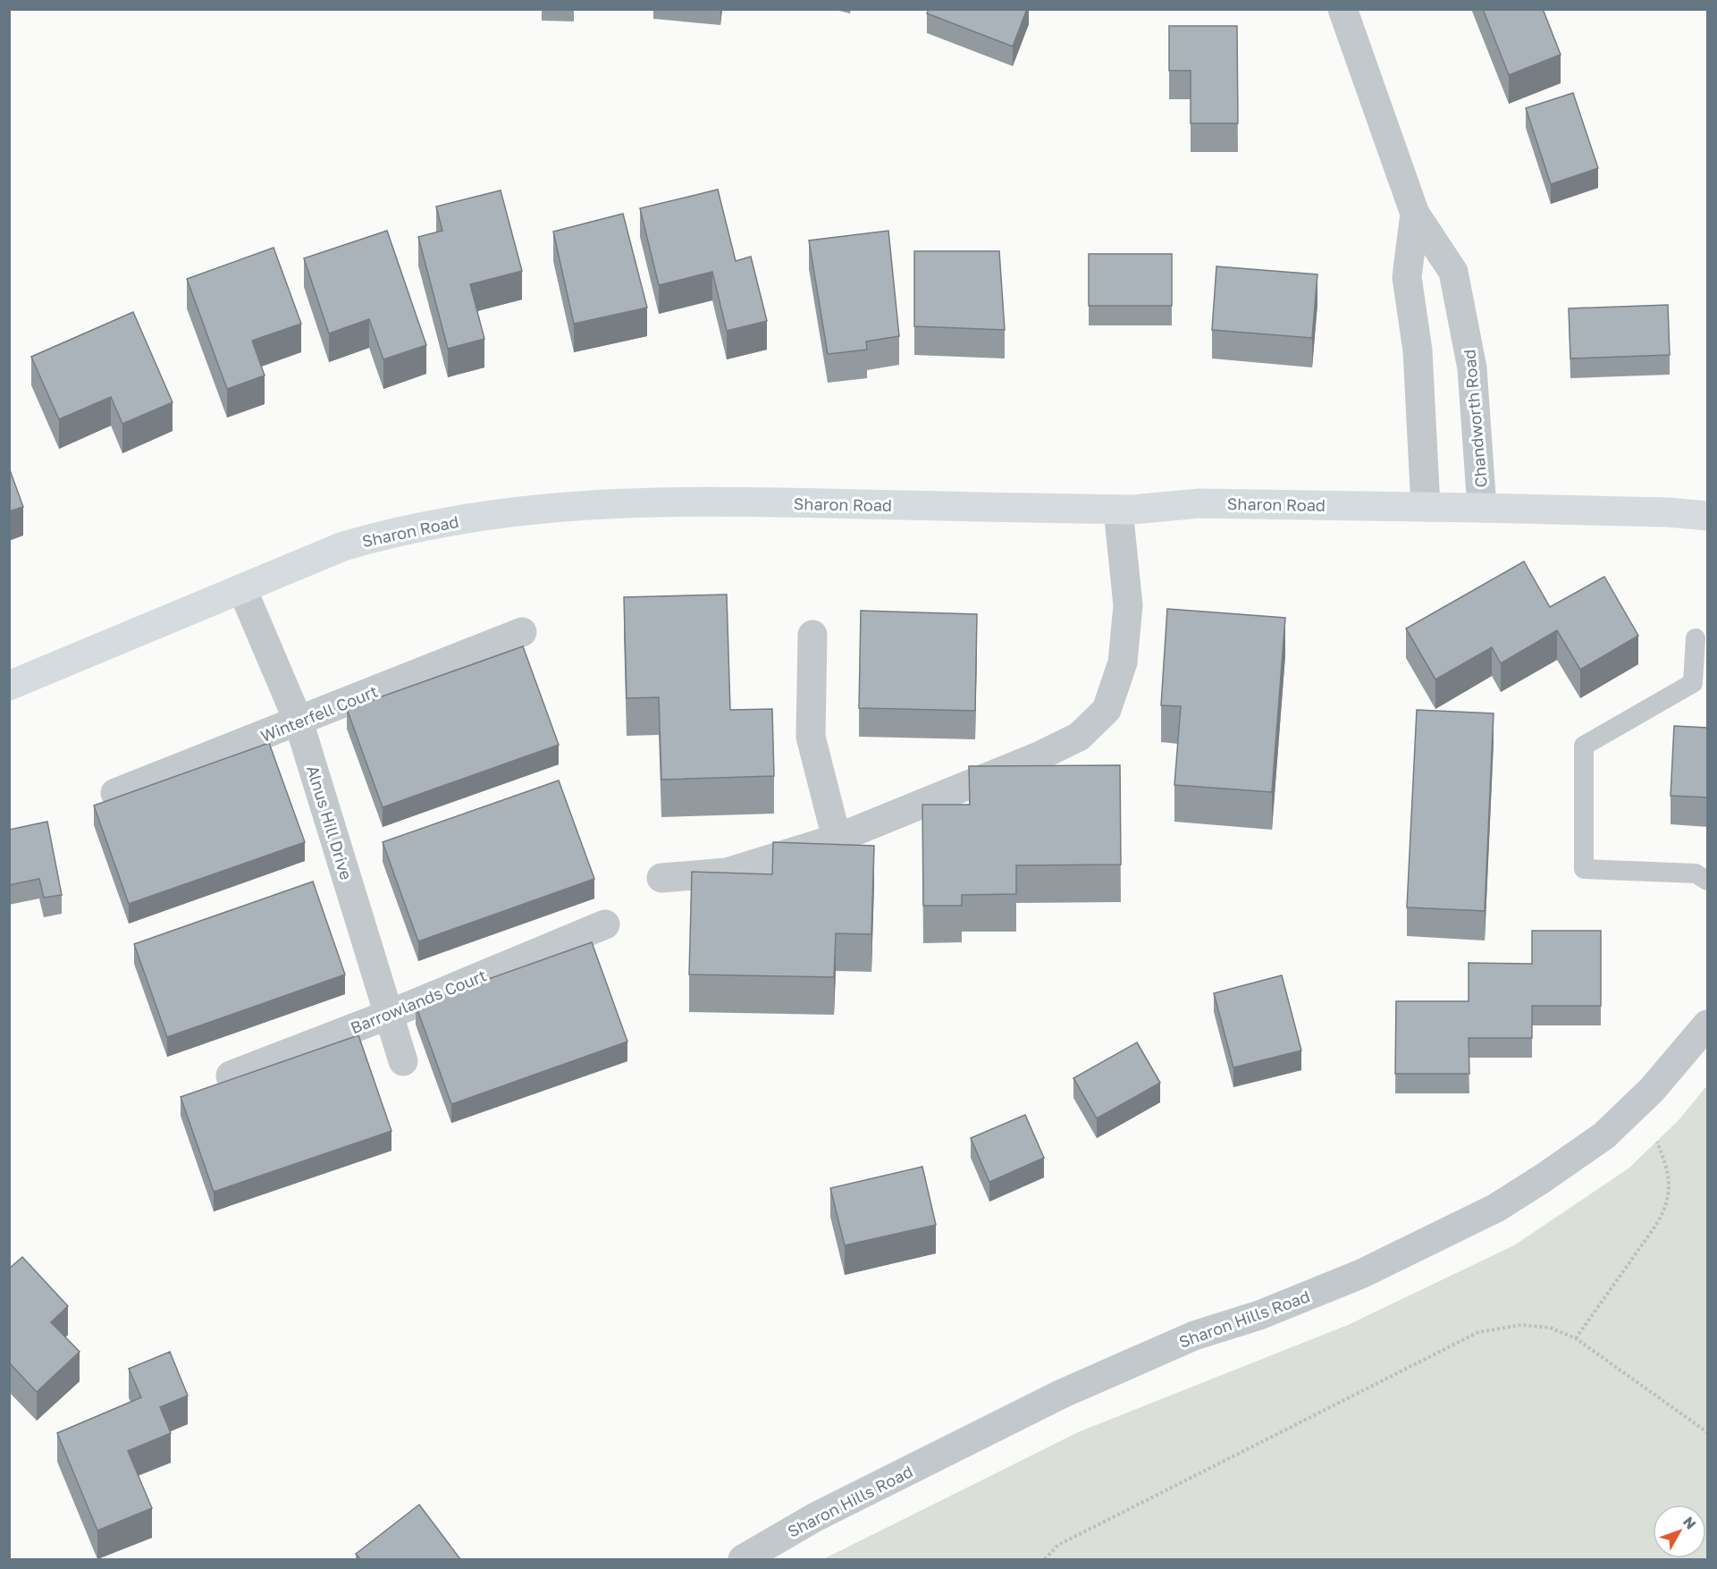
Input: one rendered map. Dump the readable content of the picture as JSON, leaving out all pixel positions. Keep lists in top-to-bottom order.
{
  "streets": {
    "main road": ["Sharon Road"],
    "street": [
      "Chandworth Road",
      "Winterfell Court",
      "Alnus Hill Drive",
      "Barrowlands Court",
      "Sharon Hills Road"
    ]
  },
  "crossings": [
    ["Chandworth Road", "Sharon Road"],
    ["Sharon Road", "Alnus Hill Drive"],
    ["Winterfell Court", "Alnus Hill Drive"],
    ["Alnus Hill Drive", "Barrowlands Court"]
  ],
  "north": "top right"
}
